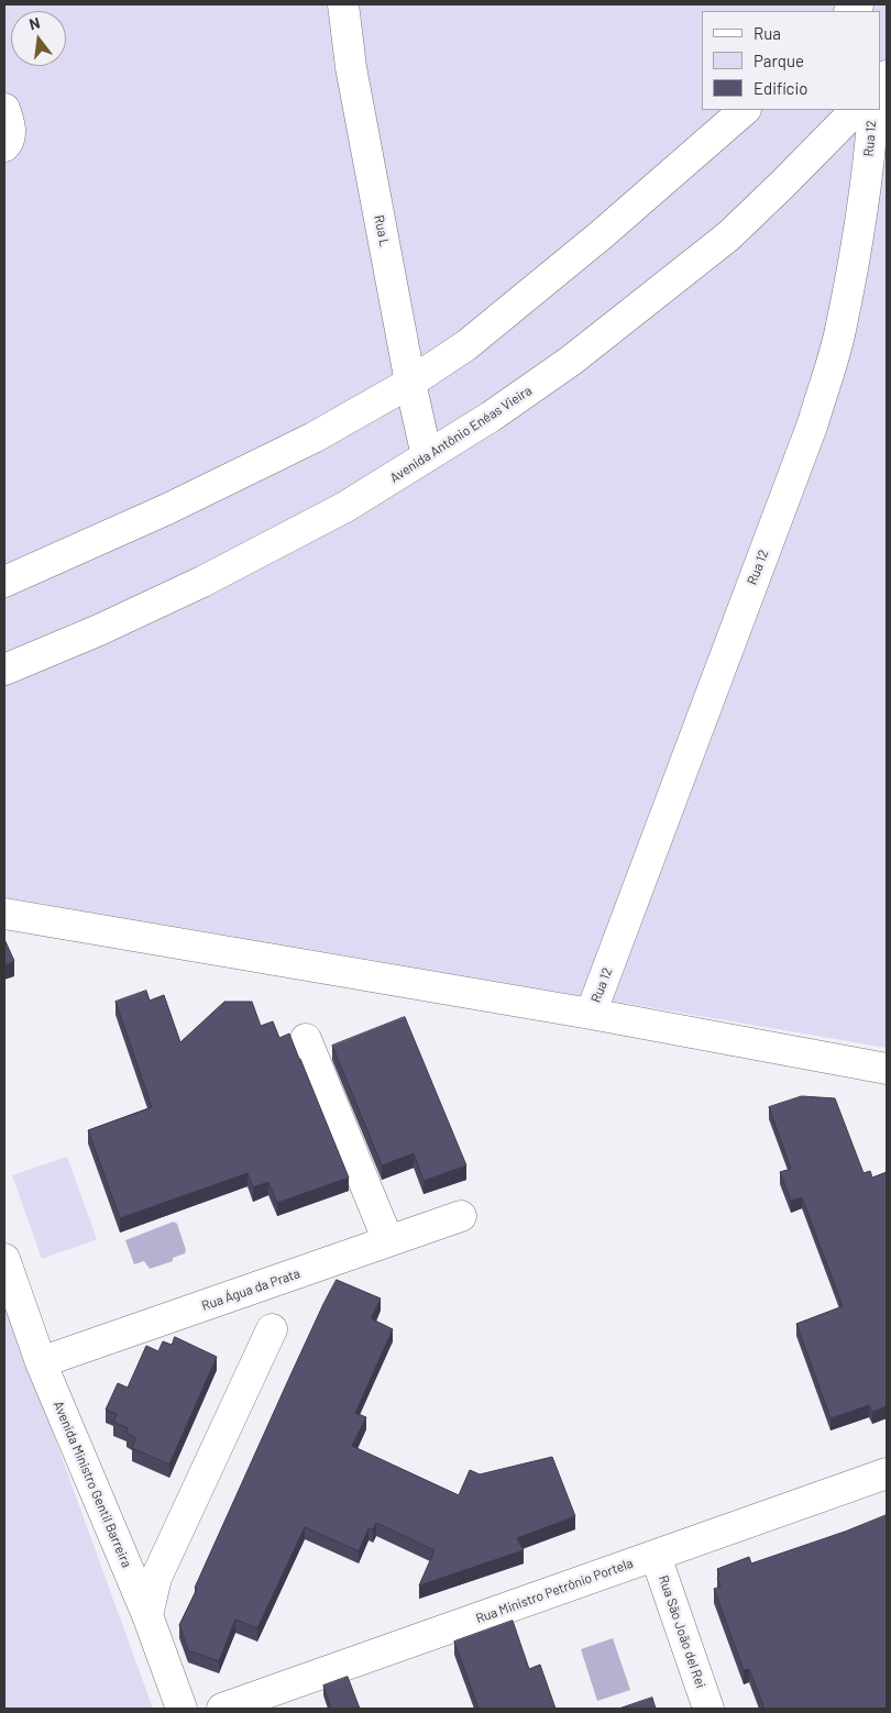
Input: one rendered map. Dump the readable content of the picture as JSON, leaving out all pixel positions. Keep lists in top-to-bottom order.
{
  "streets": {
    "street": [
      "Rua 12",
      "Rua L",
      "Avenida Antônio Enéas Vieira",
      "Rua Água da Prata",
      "Avenida Ministro Gentil Barreira",
      "Rua Ministro Petrônio Portela",
      "Rua São João del Rei"
    ]
  },
  "crossings": [
    ["Rua L", "Avenida Antônio Enéas Vieira"],
    ["Rua Água da Prata", "Avenida Ministro Gentil Barreira"],
    ["Rua Ministro Petrônio Portela", "Rua São João del Rei"]
  ],
  "legend": ["Rua", "Parque", "Edifício"],
  "north": "top"
}
